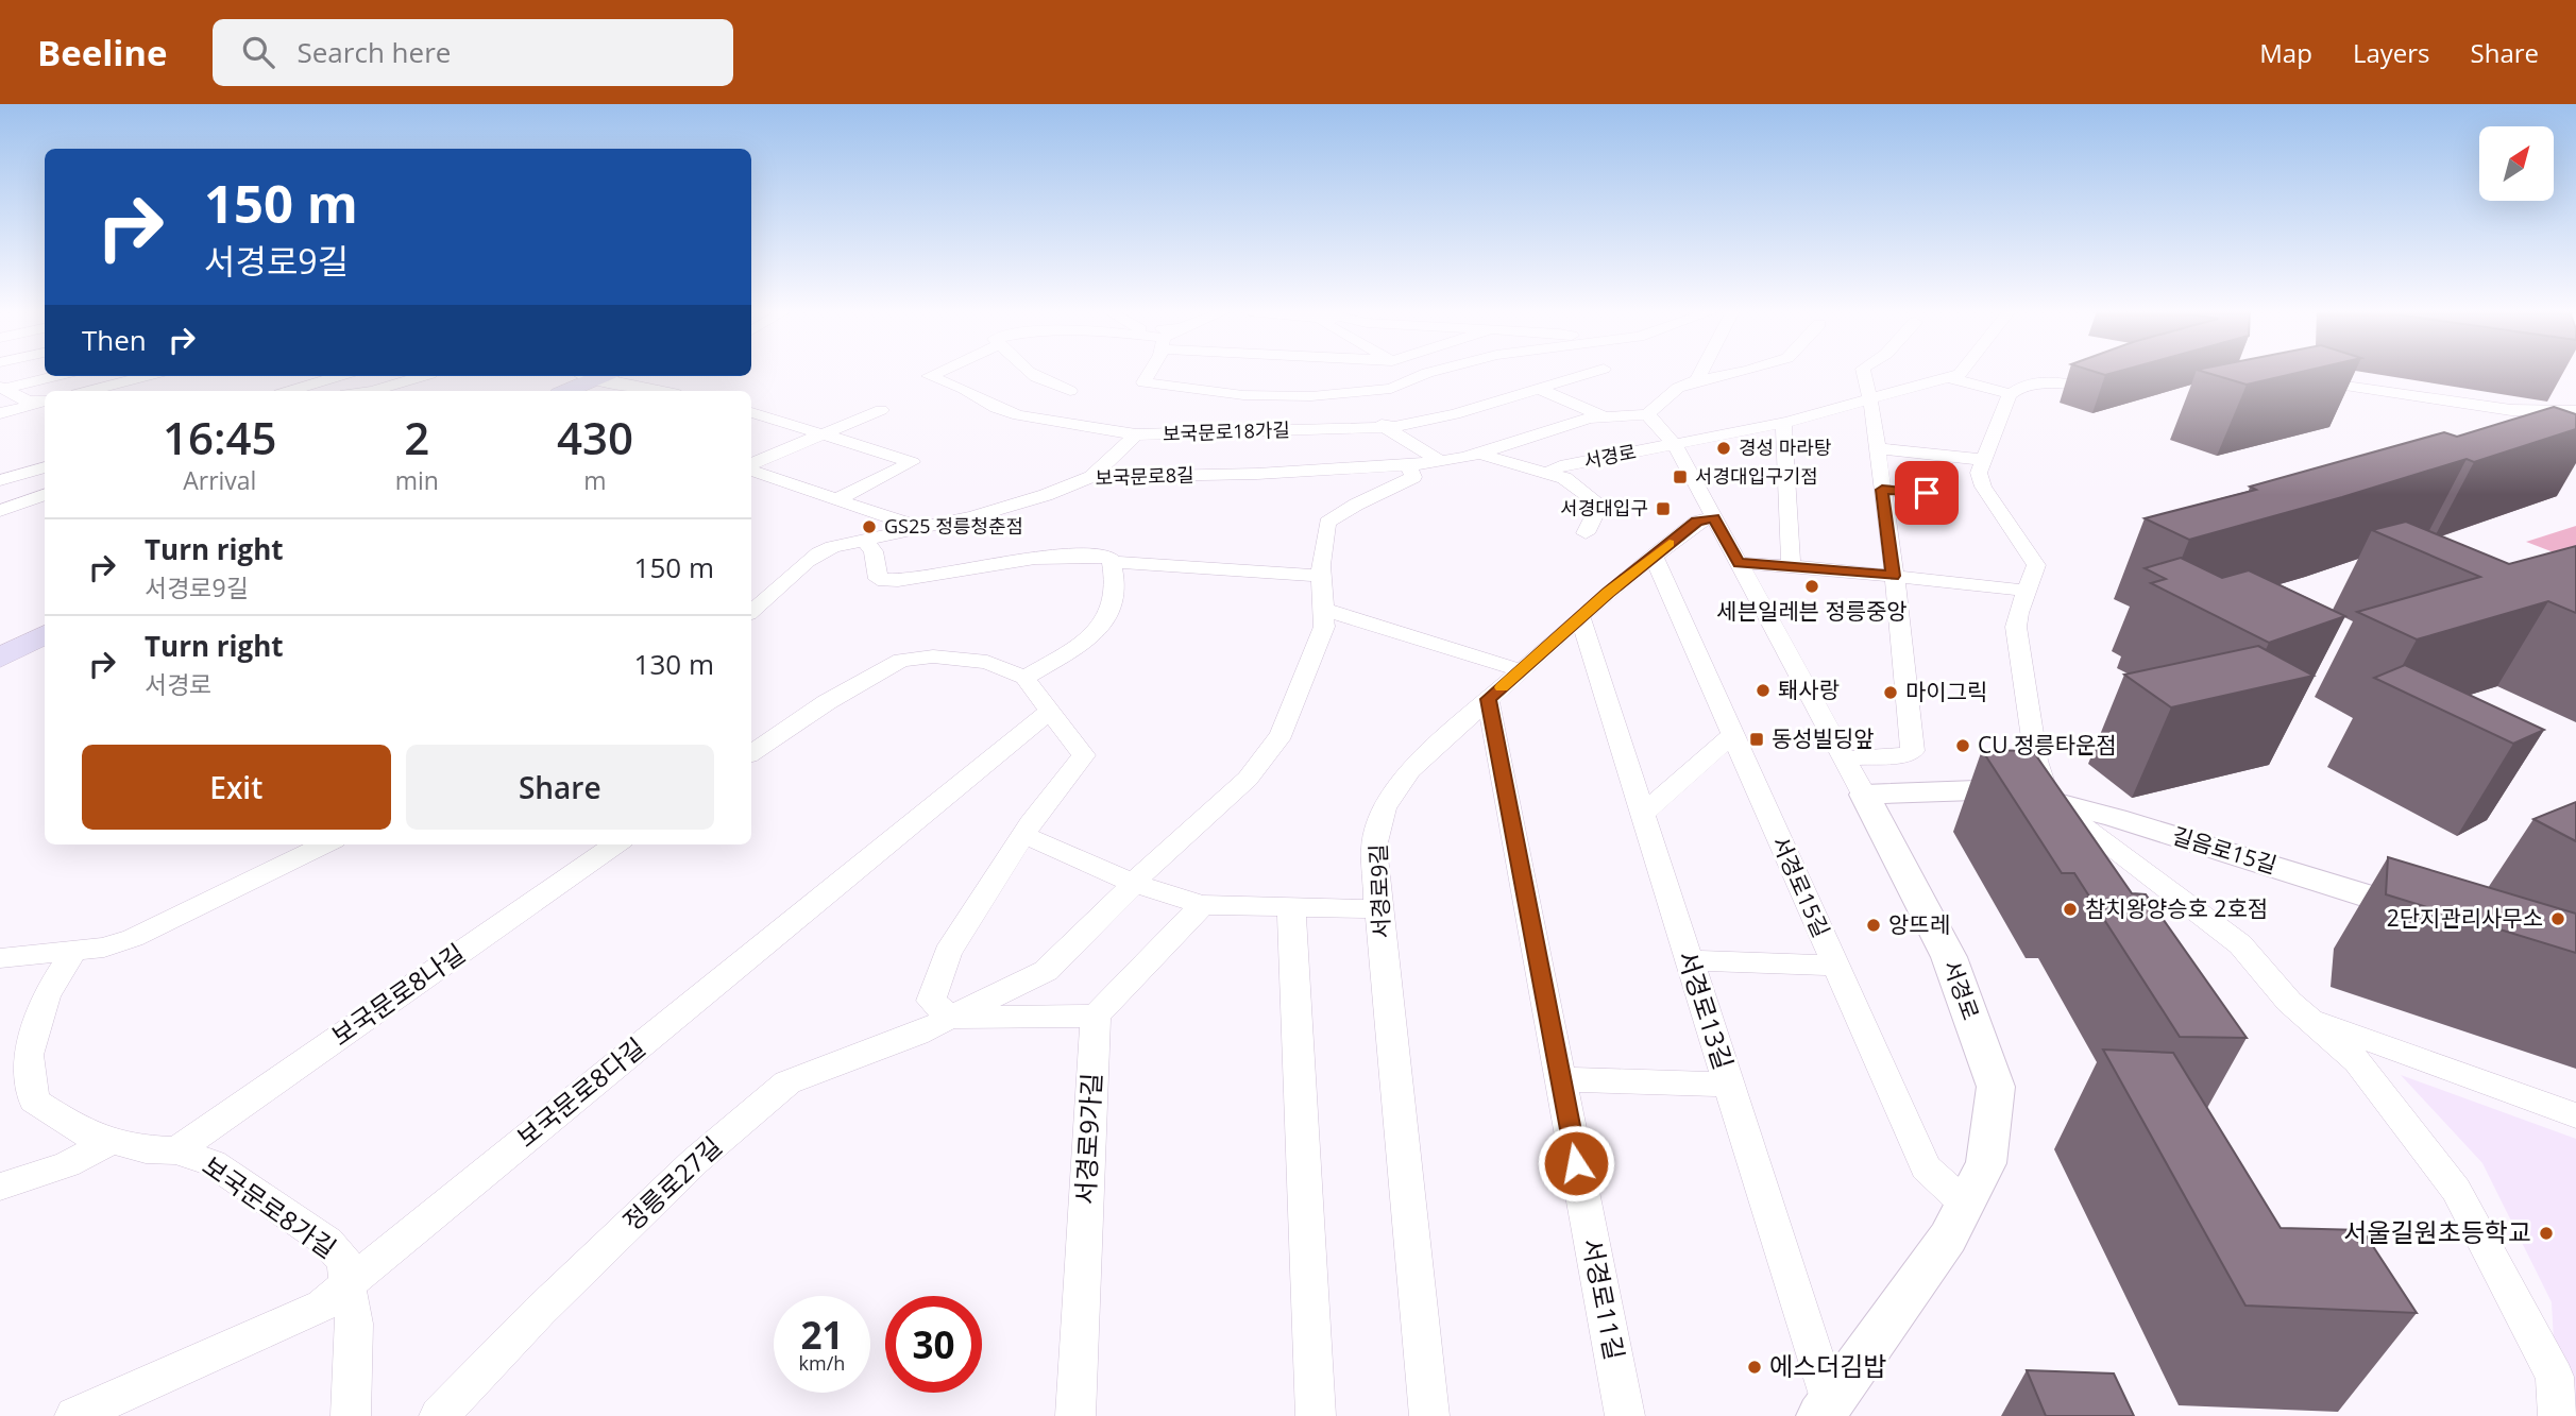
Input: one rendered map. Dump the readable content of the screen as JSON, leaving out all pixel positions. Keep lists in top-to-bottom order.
{
  "streets": {
    "street": [
      "보국문로18가길",
      "서경로",
      "보국문로8길",
      "길음로15길",
      "서경로15길",
      "서경로9길",
      "보국문로8나길",
      "서경로13길",
      "보국문로8다길",
      "서경로9가길",
      "정릉로27길",
      "보국문로8가길",
      "서경로11길"
    ]
  },
  "crossings": [
    ["보국문로18가길", "보국문로8길"],
    ["서경로", "보국문로8길"],
    ["서경로", "길음로15길"],
    ["서경로", "서경로15길"],
    ["서경로", "서경로9길"],
    ["서경로", "서경로13길"],
    ["보국문로8길", "정릉로27길"],
    ["서경로15길", "서경로9길"],
    ["서경로9길", "서경로13길"],
    ["서경로9길", "서경로11길"],
    ["보국문로8나길", "보국문로8가길"],
    ["보국문로8다길", "보국문로8가길"],
    ["서경로9가길", "정릉로27길"]
  ],
  "places": {
    "other": [
      "경성 마라탕",
      "GS25 정릉청춘점",
      "세븐일레븐 정릉중앙",
      "퇘사랑",
      "마이그릭",
      "CU 정릉타운점",
      "참치왕양승호 2호점",
      "2단지관리사무소",
      "앙뜨레",
      "서울길원초등학교",
      "에스더김밥"
    ],
    "transit": ["서경대입구기점", "서경대입구", "동성빌딩앞"]
  },
  "north": "top right",
  "page": {
    "header": "Beeline",
    "search": "Search here",
    "nav": ["Map", "Layers", "Share"],
    "turn": ["150 m", "서경로9길"],
    "then": "Then",
    "eta": [
      "16:45",
      "Arrival",
      "2",
      "min",
      "430",
      "m"
    ],
    "list": [
      {
        "name": "Turn right",
        "note": "서경로9길",
        "value": "150 m"
      },
      {
        "name": "Turn right",
        "note": "서경로",
        "value": "130 m"
      }
    ],
    "buttons": ["Exit", "Share"],
    "speed": "21 km/h",
    "limit": "30"
  }
}
